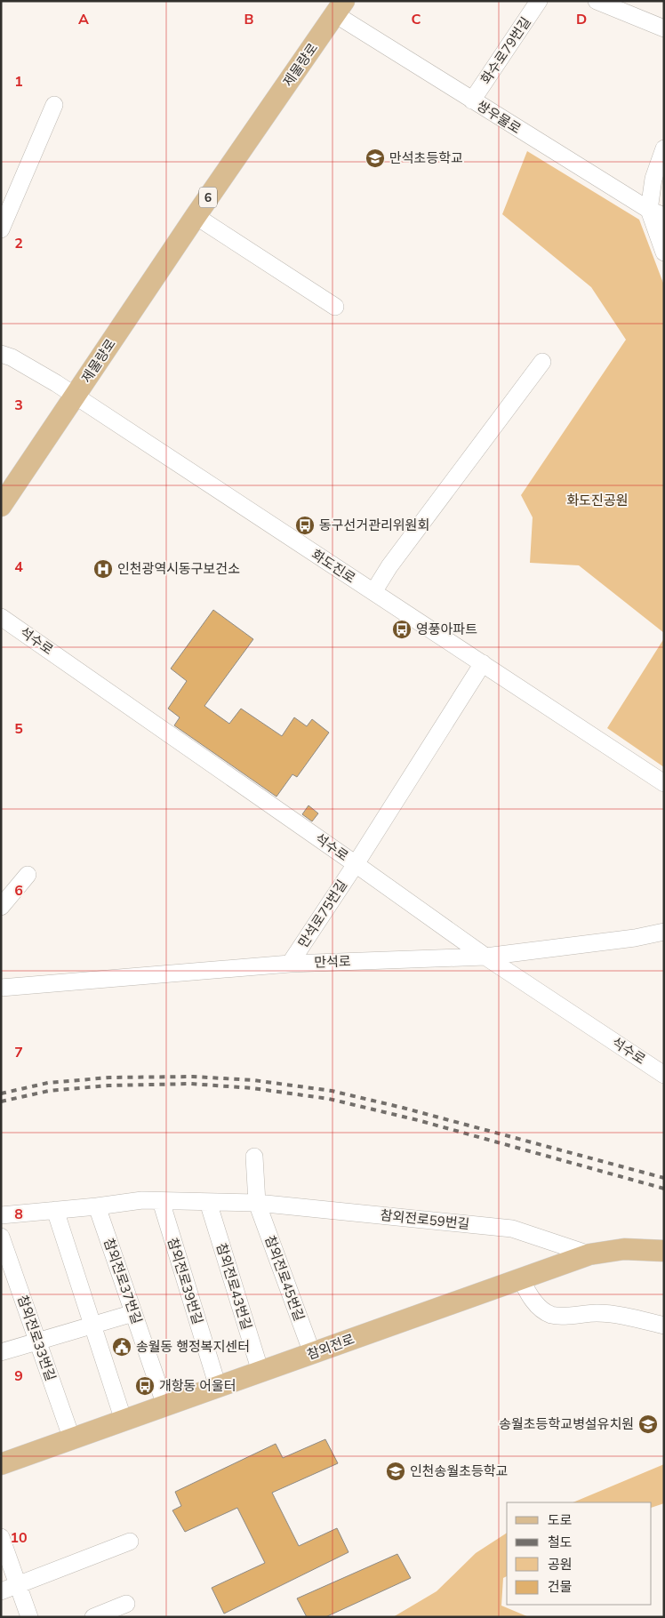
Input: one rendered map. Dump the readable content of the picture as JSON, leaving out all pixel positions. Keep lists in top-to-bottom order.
{
  "streets": {
    "main road": ["제물량로", "6", "참외전로"],
    "street": [
      "화수로79번길",
      "쌍우물로",
      "화도진로",
      "석수로",
      "만석로75번길",
      "만석로",
      "참외전로59번길",
      "참외전로45번길",
      "참외전로37번길",
      "참외전로39번길",
      "참외전로43번길",
      "참외전로33번길"
    ]
  },
  "crossings": [
    ["화수로79번길", "쌍우물로"],
    ["제물량로", "쌍우물로"],
    ["제물량로", "화도진로"],
    ["화도진로", "만석로75번길"],
    ["석수로", "만석로75번길"],
    ["석수로", "만석로"],
    ["만석로75번길", "만석로"],
    ["참외전로59번길", "참외전로45번길"],
    ["참외전로59번길", "참외전로37번길"],
    ["참외전로59번길", "참외전로39번길"],
    ["참외전로59번길", "참외전로43번길"],
    ["참외전로59번길", "참외전로"],
    ["참외전로45번길", "참외전로"],
    ["참외전로37번길", "참외전로"],
    ["참외전로39번길", "참외전로"],
    ["참외전로43번길", "참외전로"],
    ["참외전로33번길", "참외전로"]
  ],
  "parks": ["화도진공원"],
  "places": {
    "school or university": ["만석초등학교", "송월초등학교병설유치원", "인천송월초등학교"],
    "bus stop": ["동구선거관리위원회", "영풍아파트", "개항동 어울터"],
    "hospital": ["인천광역시동구보건소"],
    "public building": ["송월동 행정복지센터"]
  },
  "legend": [
    "도로",
    "철도",
    "공원",
    "건물"
  ],
  "grid": {
    "columns": [
      "A",
      "B",
      "C",
      "D"
    ],
    "rows": [
      "1",
      "2",
      "3",
      "4",
      "5",
      "6",
      "7",
      "8",
      "9",
      "10"
    ]
  }
}
